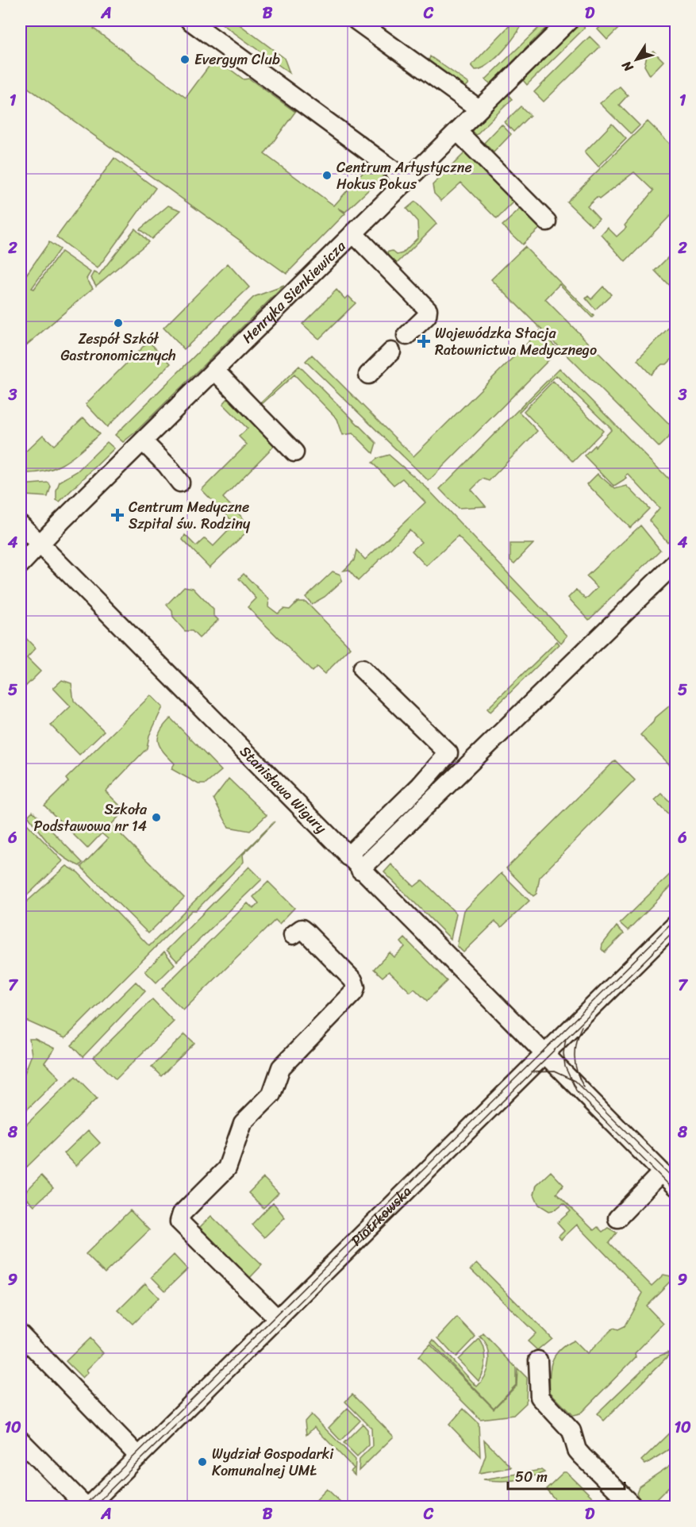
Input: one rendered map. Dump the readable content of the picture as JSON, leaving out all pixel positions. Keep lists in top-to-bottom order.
{
  "streets": {
    "street": ["Henryka Sienkiewicza", "Stanisława Wigury", "Piotrkowska"]
  },
  "crossings": [
    ["Henryka Sienkiewicza", "Stanisława Wigury"],
    ["Stanisława Wigury", "Piotrkowska"]
  ],
  "places": {
    "other": [
      "Evergym Club",
      "Centrum Artystyczne Hokus Pokus",
      "Zespół Szkół Gastronomicznych",
      "Szkoła Podstawowa nr 14",
      "Wydział Gospodarki Komunalnej UMŁ"
    ],
    "health": ["Wojewódzka Stacja Ratownictwa Medycznego", "Centrum Medyczne Szpital św. Rodziny"]
  },
  "scale_bar": "50 m",
  "north": "bottom left",
  "grid": {
    "columns": [
      "A",
      "B",
      "C",
      "D"
    ],
    "rows": [
      "1",
      "2",
      "3",
      "4",
      "5",
      "6",
      "7",
      "8",
      "9",
      "10"
    ]
  }
}
